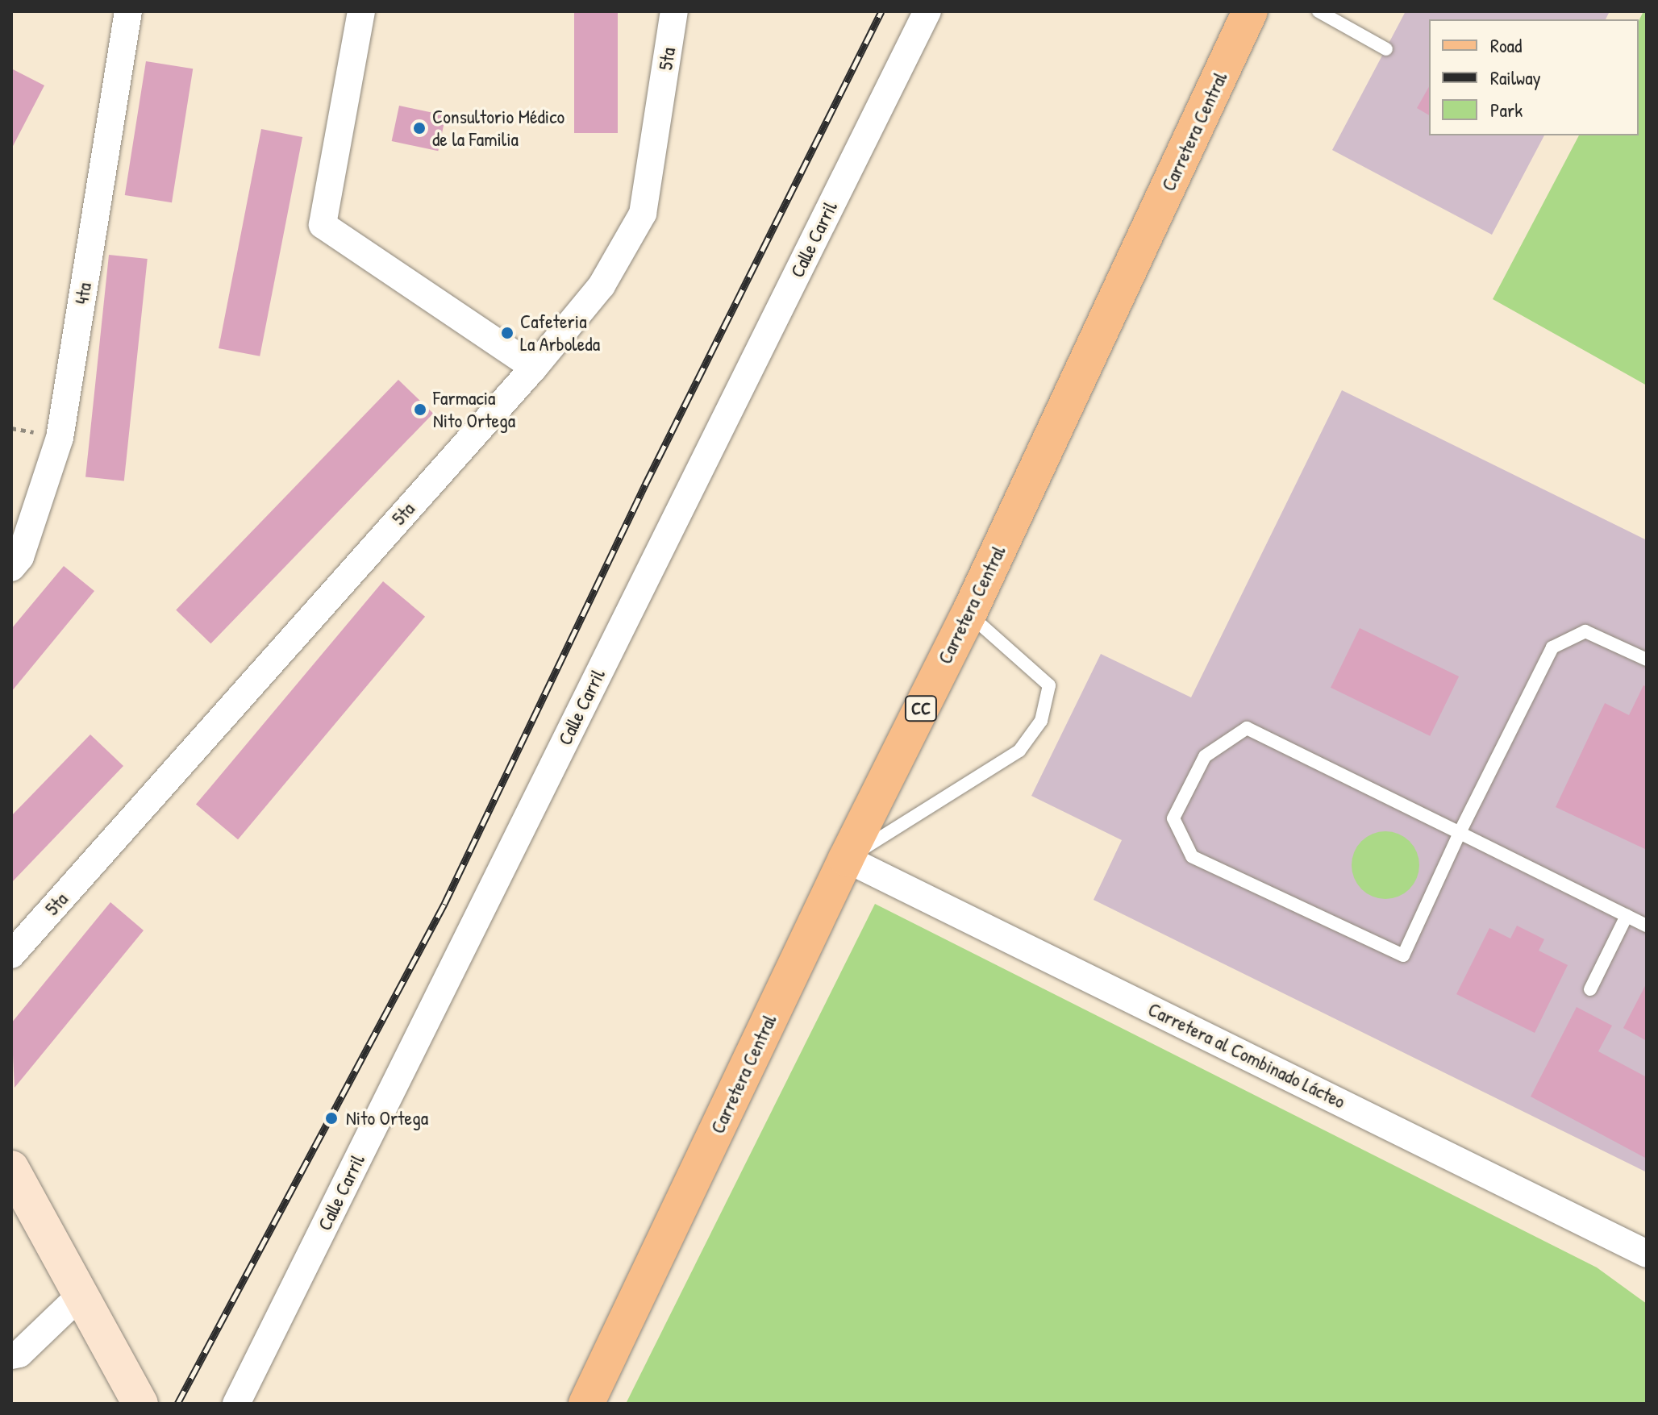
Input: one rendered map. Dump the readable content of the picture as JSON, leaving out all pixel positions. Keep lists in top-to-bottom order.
{
  "streets": {
    "main road": ["Carretera Central", "CC"],
    "street": [
      "5ta",
      "Calle Carril",
      "4ta",
      "Carretera al Combinado Lácteo"
    ]
  },
  "crossings": [
    ["Carretera Central", "Carretera al Combinado Lácteo"]
  ],
  "places": [
    "Consultorio Médico de la Familia",
    "Cafeteria La Arboleda",
    "Farmacia Nito Ortega",
    "Nito Ortega"
  ],
  "legend": ["Road", "Railway", "Park"]
}
